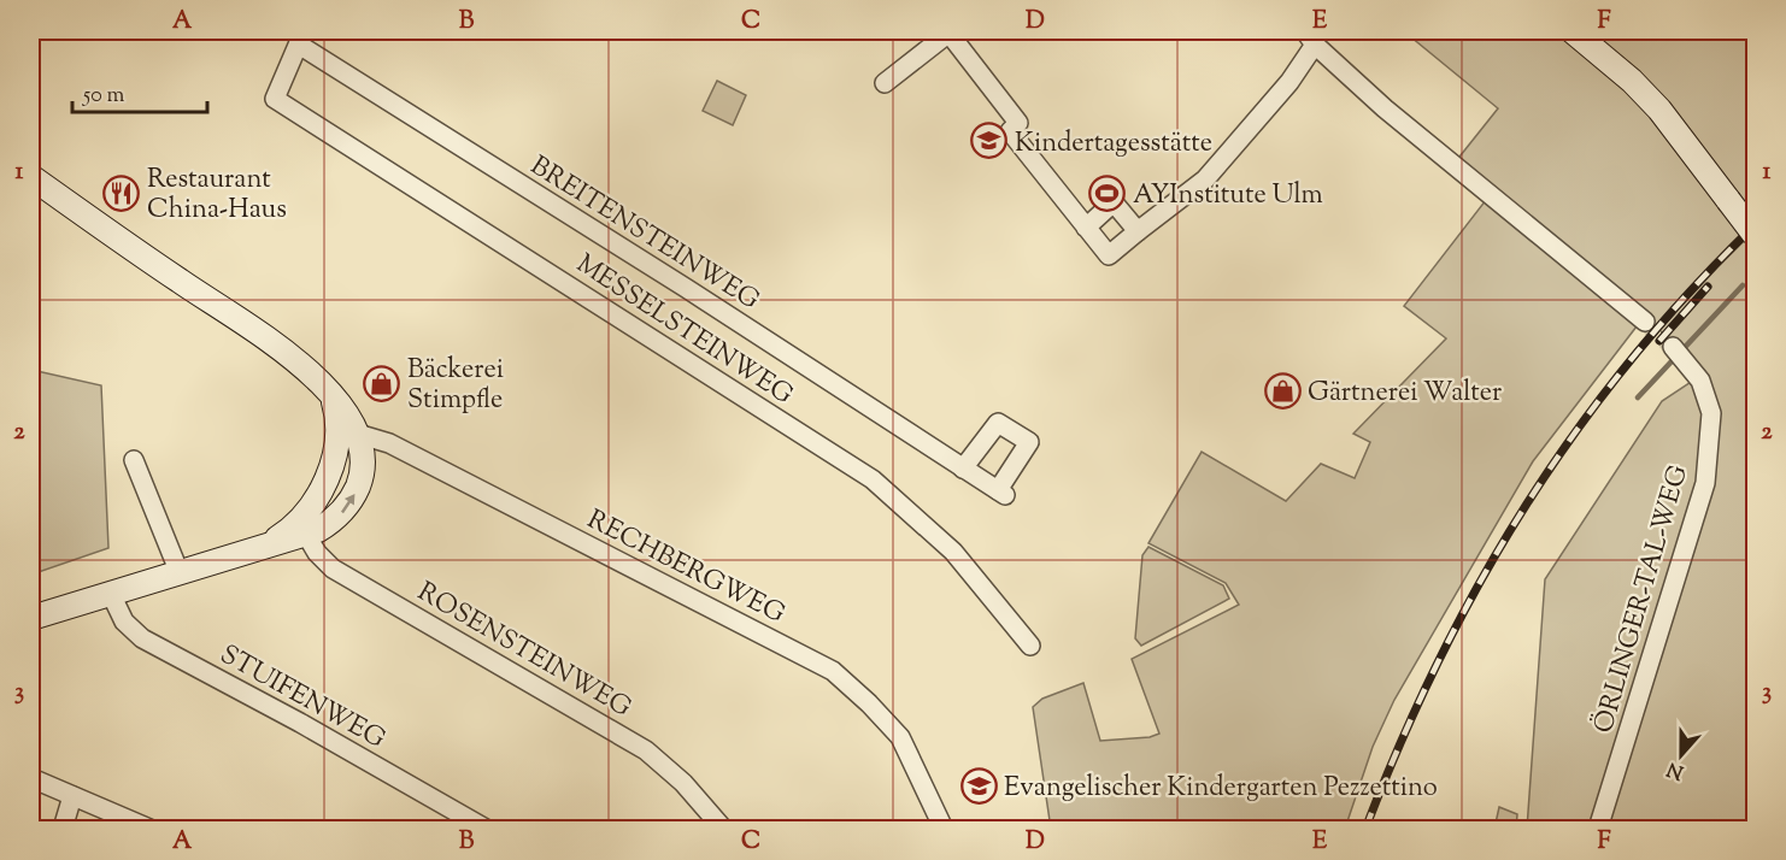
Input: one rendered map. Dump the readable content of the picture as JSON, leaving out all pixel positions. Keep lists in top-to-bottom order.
{
  "streets": {
    "street": [
      "BREITENSTEINWEG",
      "MESSELSTEINWEG",
      "RECHBERGWEG",
      "ÖRLINGER-TAL-WEG",
      "ROSENSTEINWEG",
      "STUIFENWEG"
    ]
  },
  "crossings": [
    ["BREITENSTEINWEG", "MESSELSTEINWEG"]
  ],
  "places": {
    "school or university": ["Kindertagesstätte", "Evangelischer Kindergarten Pezzettino"],
    "restaurant": ["Restaurant China-Haus"],
    "sports": ["AYInstitute Ulm"],
    "shop": ["Bäckerei Stimpfle", "Gärtnerei Walter"]
  },
  "scale_bar": "50 m",
  "north": "bottom",
  "grid": {
    "columns": [
      "A",
      "B",
      "C",
      "D",
      "E",
      "F"
    ],
    "rows": ["1", "2", "3"]
  }
}
